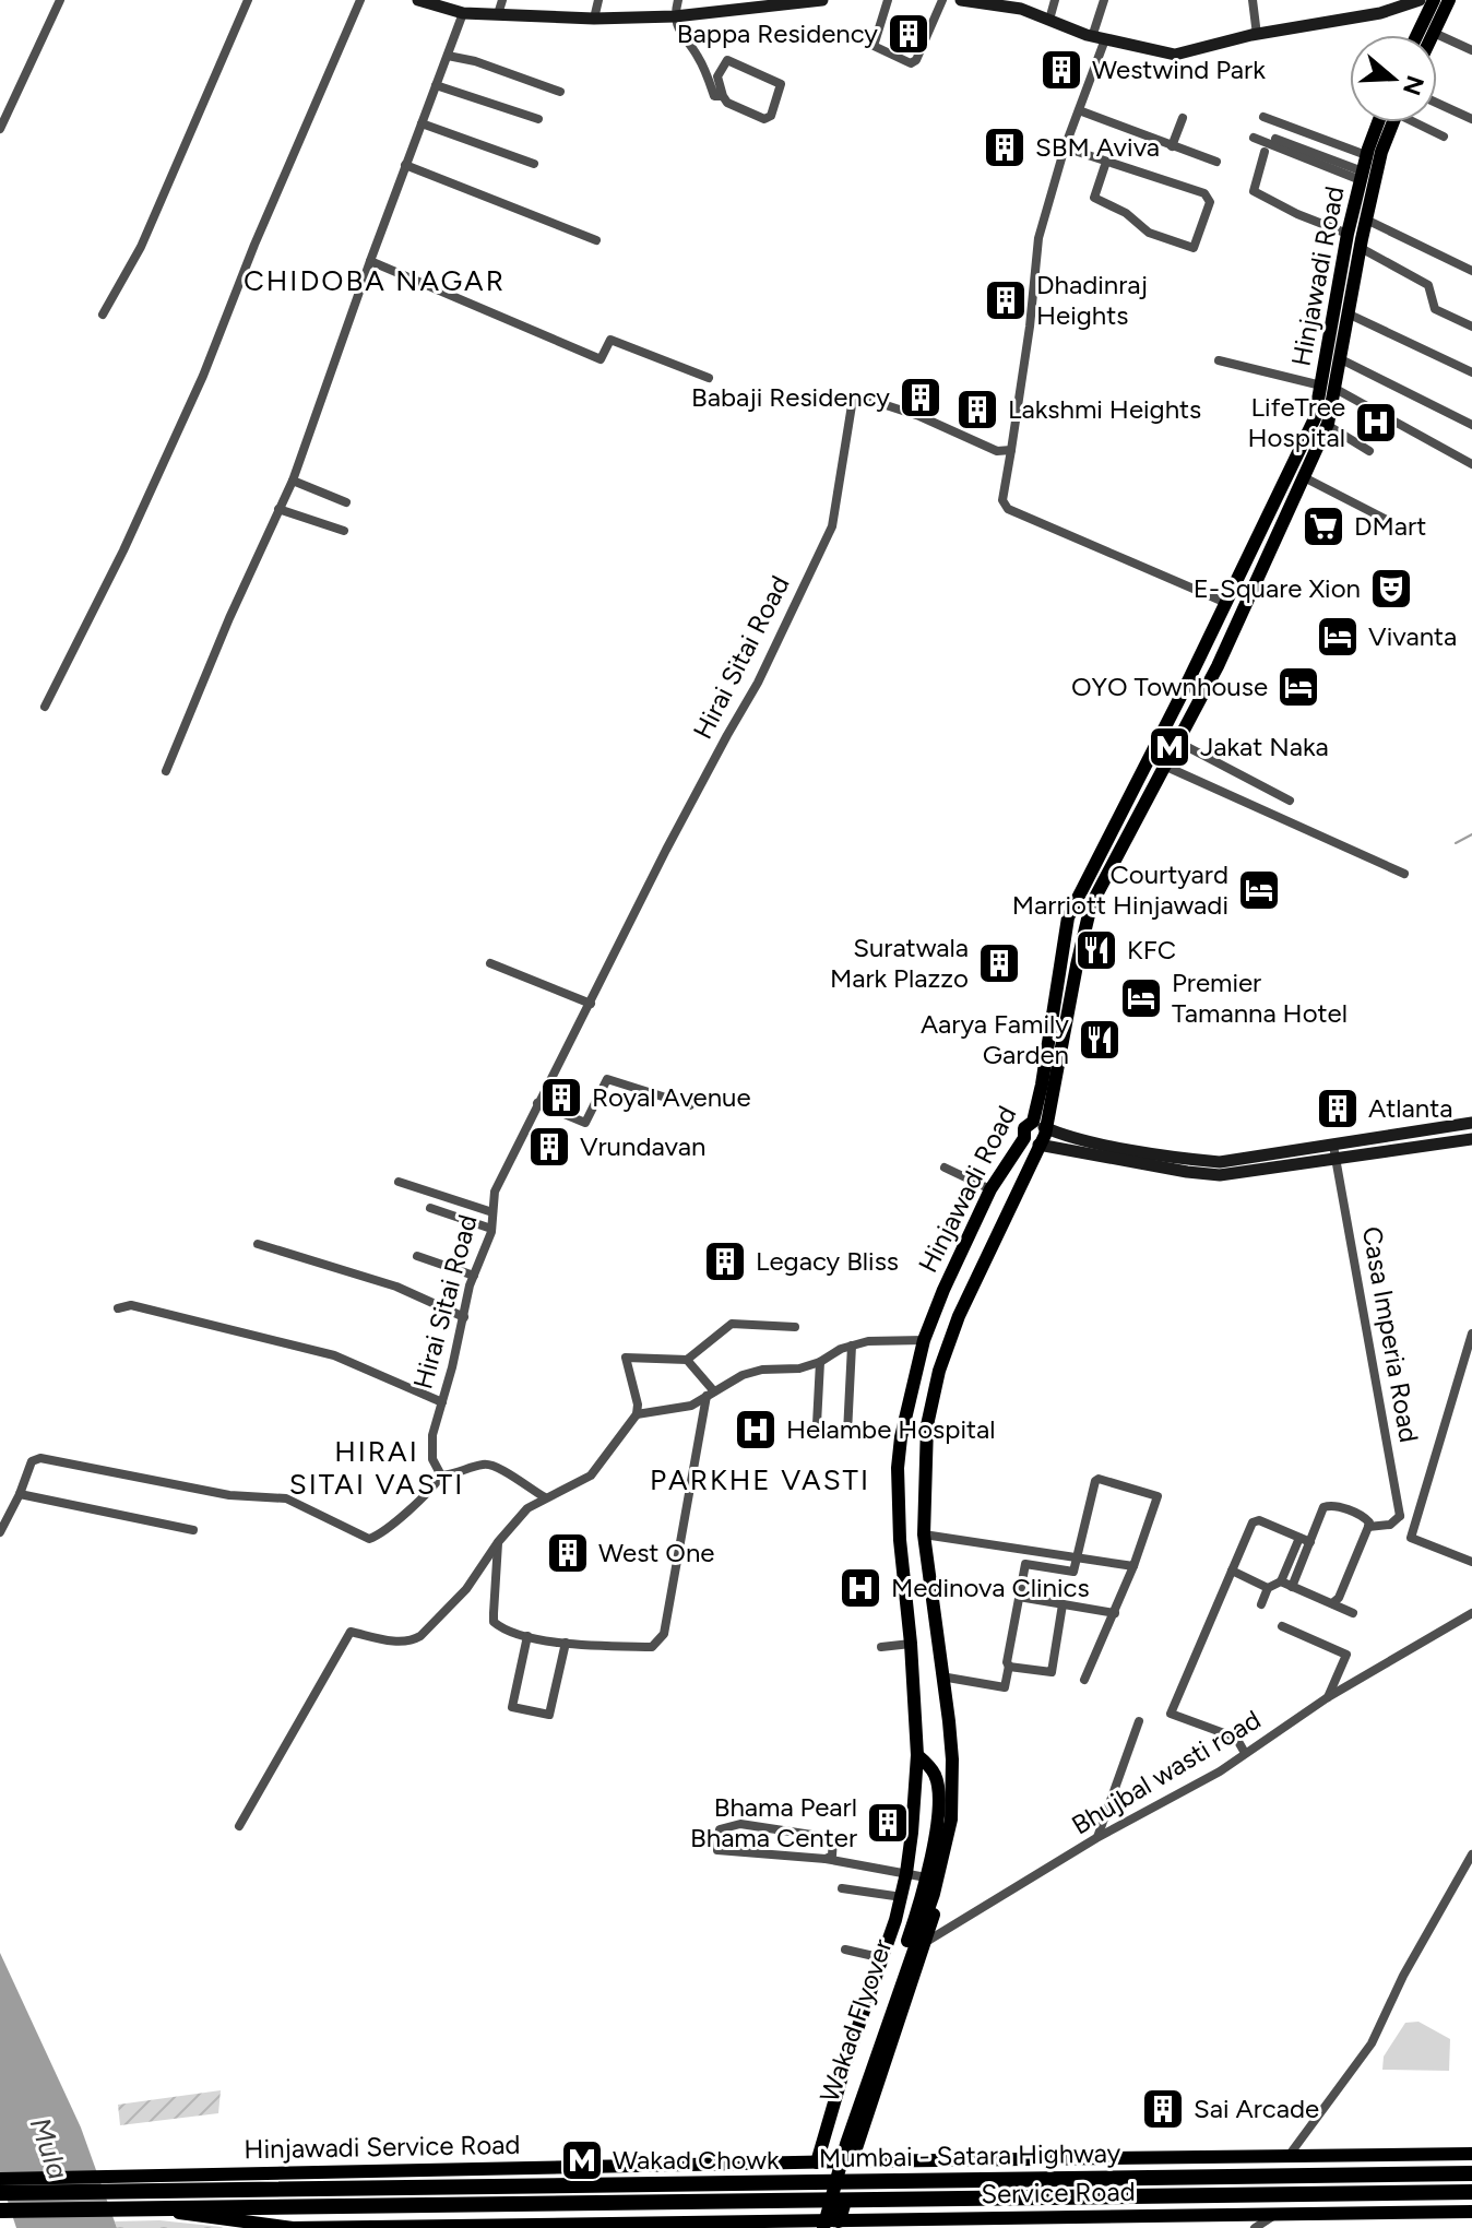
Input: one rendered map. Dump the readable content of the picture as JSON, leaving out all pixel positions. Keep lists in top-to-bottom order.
{
  "streets": {
    "highway": ["Mumbai - Satara Highway"],
    "main road": [
      "Hinjawadi Road",
      "Wakad Flyover",
      "Hinjawadi Service Road",
      "Service Road"
    ],
    "street": ["Hirai Sitai Road", "Casa Imperia Road", "Bhujbal wasti road"]
  },
  "crossings": [
    ["Hinjawadi Road", "Wakad Flyover"],
    ["Bhujbal wasti road", "Wakad Flyover"],
    ["Wakad Flyover", "Service Road"],
    ["Hinjawadi Service Road", "Mumbai - Satara Highway"],
    ["Hinjawadi Service Road", "Service Road"],
    ["Mumbai - Satara Highway", "Service Road"]
  ],
  "districts": ["CHIDOBA NAGAR", "HIRAI SITAI VASTI", "PARKHE VASTI"],
  "water": ["Mula"],
  "places": {
    "building": [
      "Bappa Residency",
      "Westwind Park",
      "SBM Aviva",
      "Dhadinraj Heights",
      "Babaji Residency",
      "Lakshmi Heights",
      "Suratwala Mark Plazzo",
      "Royal Avenue",
      "Atlanta",
      "Vrundavan",
      "Legacy Bliss",
      "West One",
      "Bhama Pearl Bhama Center",
      "Sai Arcade"
    ],
    "hospital": ["LifeTree Hospital", "Helambe Hospital", "Medinova Clinics"],
    "supermarket": ["DMart"],
    "theatre": ["E-Square Xion"],
    "hotel": [
      "Vivanta",
      "OYO Townhouse",
      "Courtyard Marriott Hinjawadi",
      "Premier Tamanna Hotel"
    ],
    "metro station": ["Jakat Naka", "Wakad Chowk"],
    "restaurant": ["KFC", "Aarya Family Garden"]
  },
  "north": "right"
}
